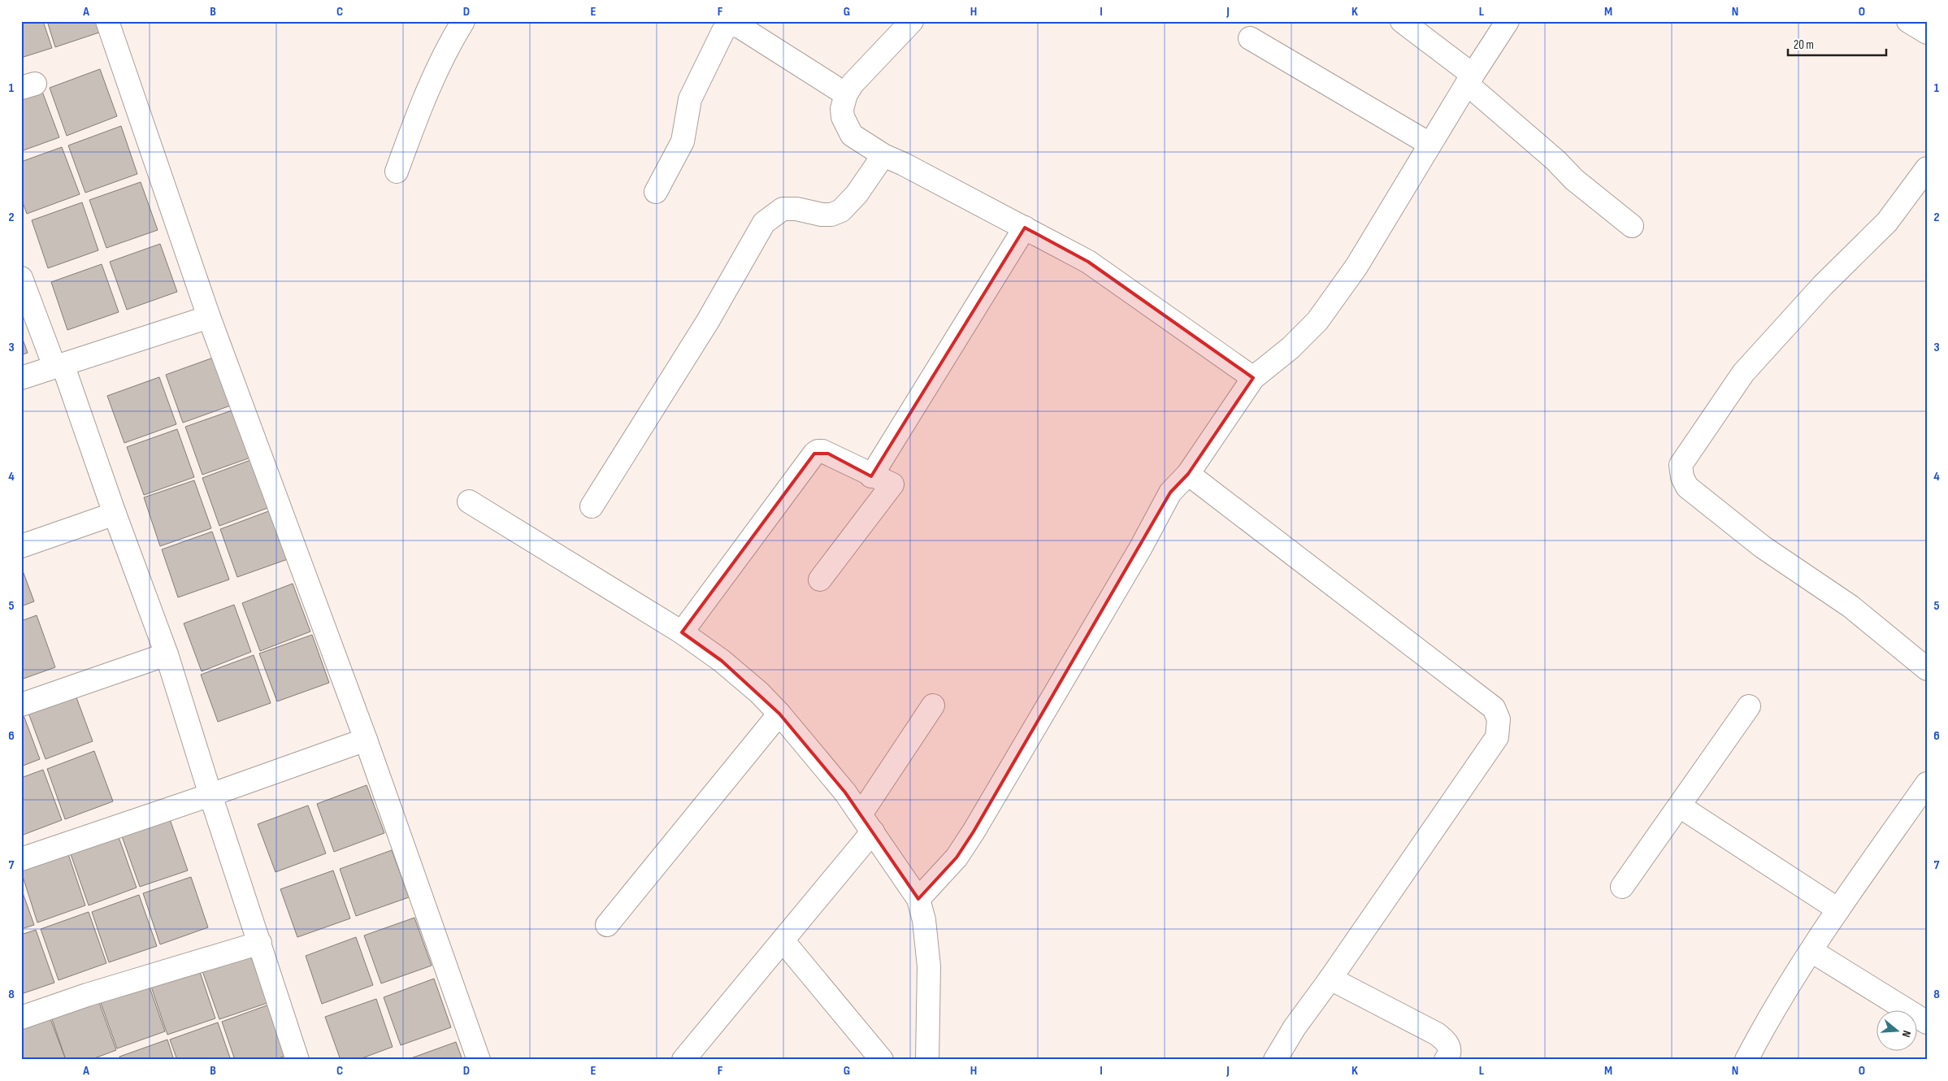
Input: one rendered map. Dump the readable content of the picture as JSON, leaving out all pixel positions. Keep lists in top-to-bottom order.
{
  "scale_bar": "20 m",
  "north": "right",
  "grid": {
    "columns": [
      "A",
      "B",
      "C",
      "D",
      "E",
      "F",
      "G",
      "H",
      "I",
      "J",
      "K",
      "L",
      "M",
      "N",
      "O"
    ],
    "rows": [
      "1",
      "2",
      "3",
      "4",
      "5",
      "6",
      "7",
      "8"
    ]
  }
}
